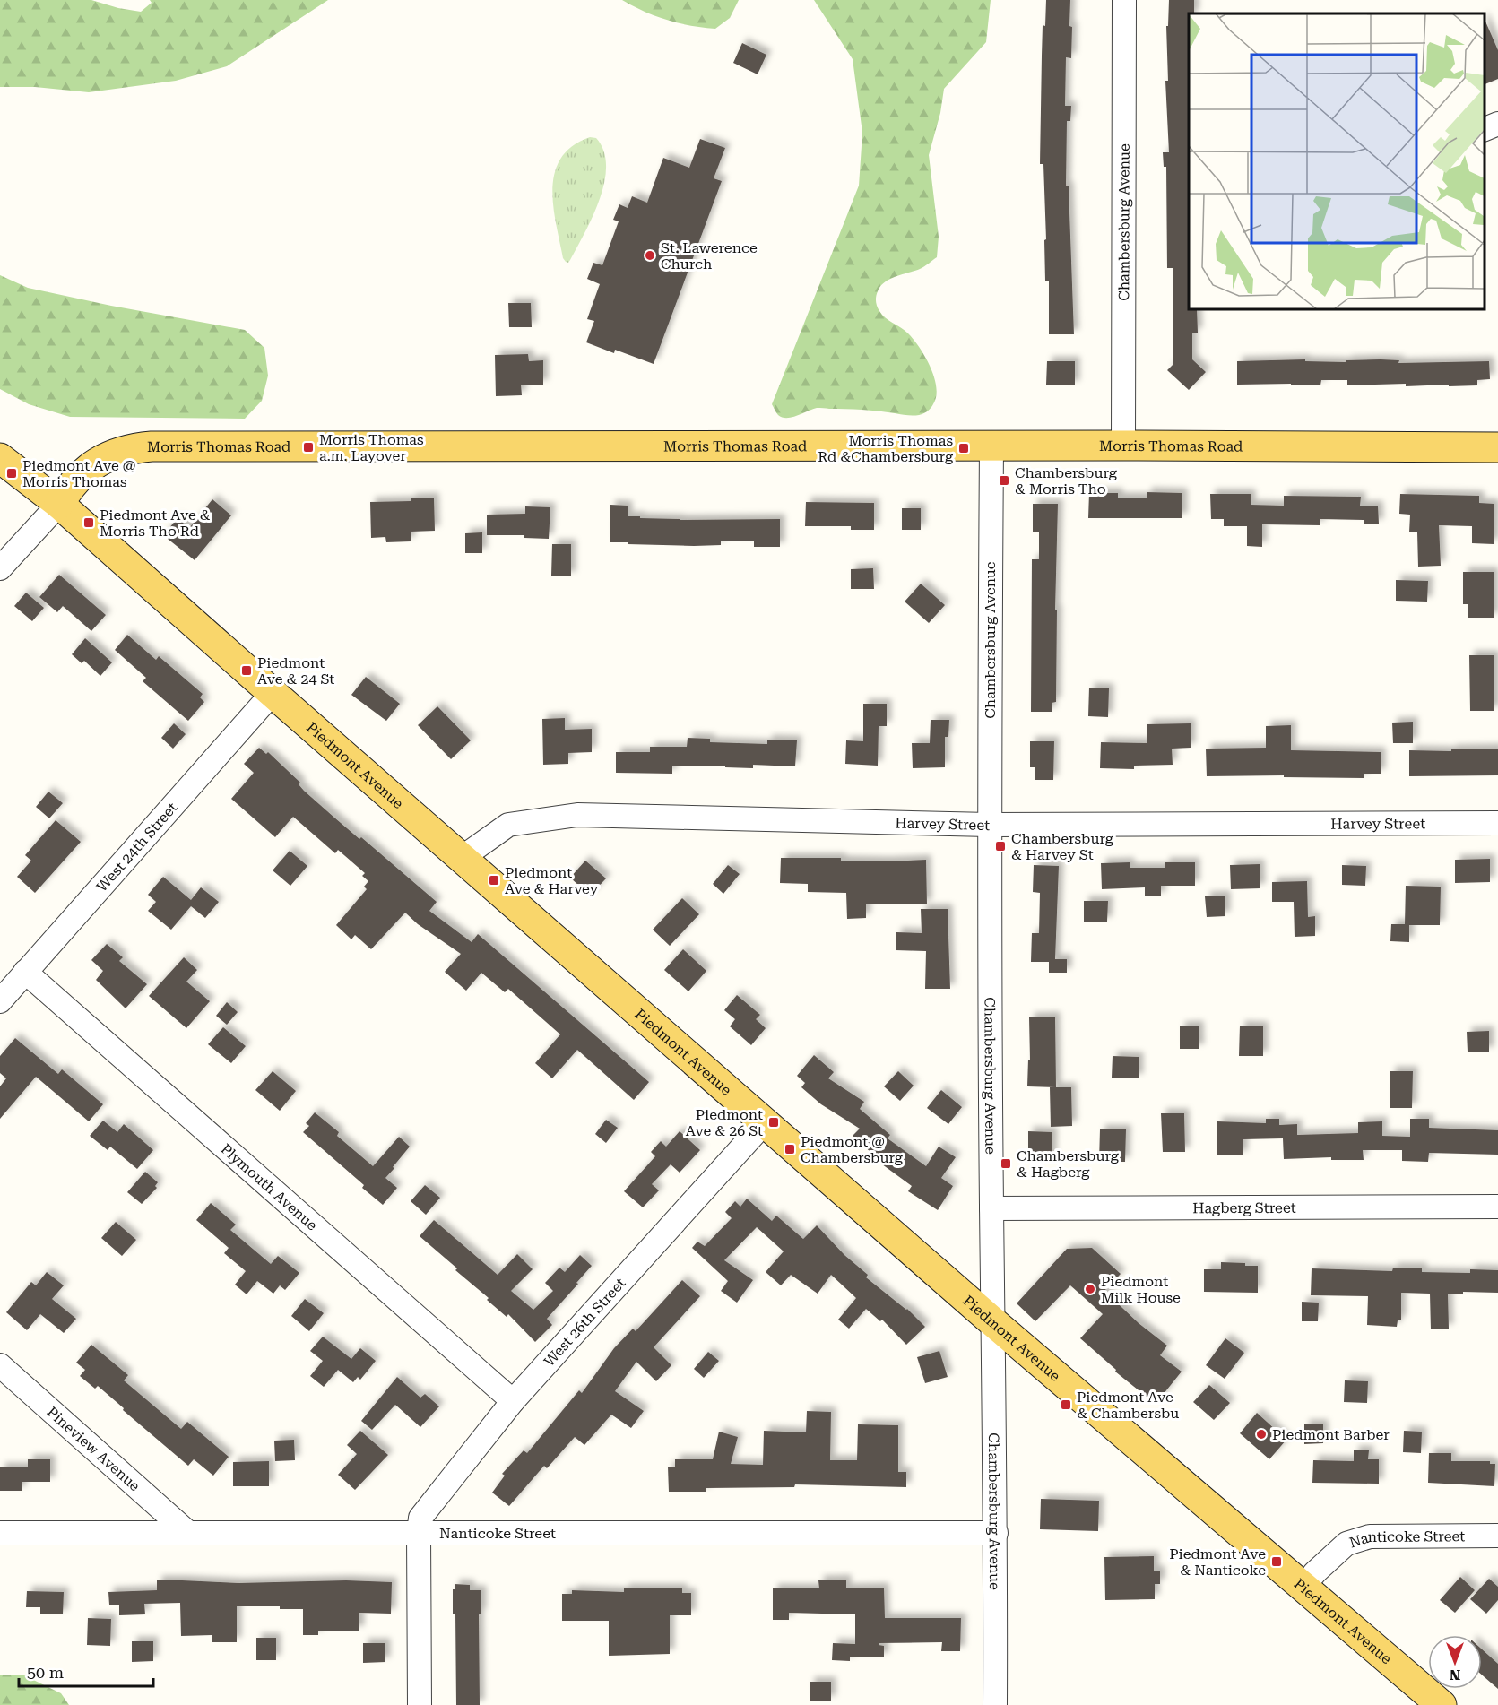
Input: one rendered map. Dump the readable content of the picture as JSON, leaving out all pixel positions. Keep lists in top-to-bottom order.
{
  "streets": {
    "main road": ["Morris Thomas Road", "Piedmont Avenue"],
    "street": [
      "Chambersburg Avenue",
      "Harvey Street",
      "West 24th Street",
      "Plymouth Avenue",
      "Hagberg Street",
      "West 26th Street",
      "Pineview Avenue",
      "Nanticoke Street"
    ]
  },
  "crossings": [
    ["Chambersburg Avenue", "Morris Thomas Road"],
    ["Chambersburg Avenue", "Piedmont Avenue"],
    ["Chambersburg Avenue", "Harvey Street"],
    ["Chambersburg Avenue", "Hagberg Street"],
    ["Chambersburg Avenue", "Nanticoke Street"],
    ["Morris Thomas Road", "Piedmont Avenue"],
    ["Piedmont Avenue", "Harvey Street"],
    ["Piedmont Avenue", "West 24th Street"],
    ["Piedmont Avenue", "West 26th Street"],
    ["Piedmont Avenue", "Nanticoke Street"],
    ["West 24th Street", "Plymouth Avenue"],
    ["Plymouth Avenue", "West 26th Street"],
    ["West 26th Street", "Nanticoke Street"],
    ["Pineview Avenue", "Nanticoke Street"]
  ],
  "places": {
    "other": ["St. Lawerence Church", "Piedmont Milk House", "Piedmont Barber"],
    "transit": [
      "Morris Thomas a.m. Layover",
      "Morris Thomas Rd &Chambersburg",
      "Piedmont Ave @ Morris Thomas",
      "Chambersburg & Morris Tho",
      "Piedmont Ave & Morris Tho Rd",
      "Piedmont Ave & 24 St",
      "Chambersburg & Harvey St",
      "Piedmont Ave & Harvey",
      "Piedmont Ave & 26 St",
      "Piedmont @ Chambersburg",
      "Chambersburg & Hagberg",
      "Piedmont Ave & Chambersbu",
      "Piedmont Ave & Nanticoke"
    ]
  },
  "scale_bar": "50 m",
  "north": "bottom"
}
